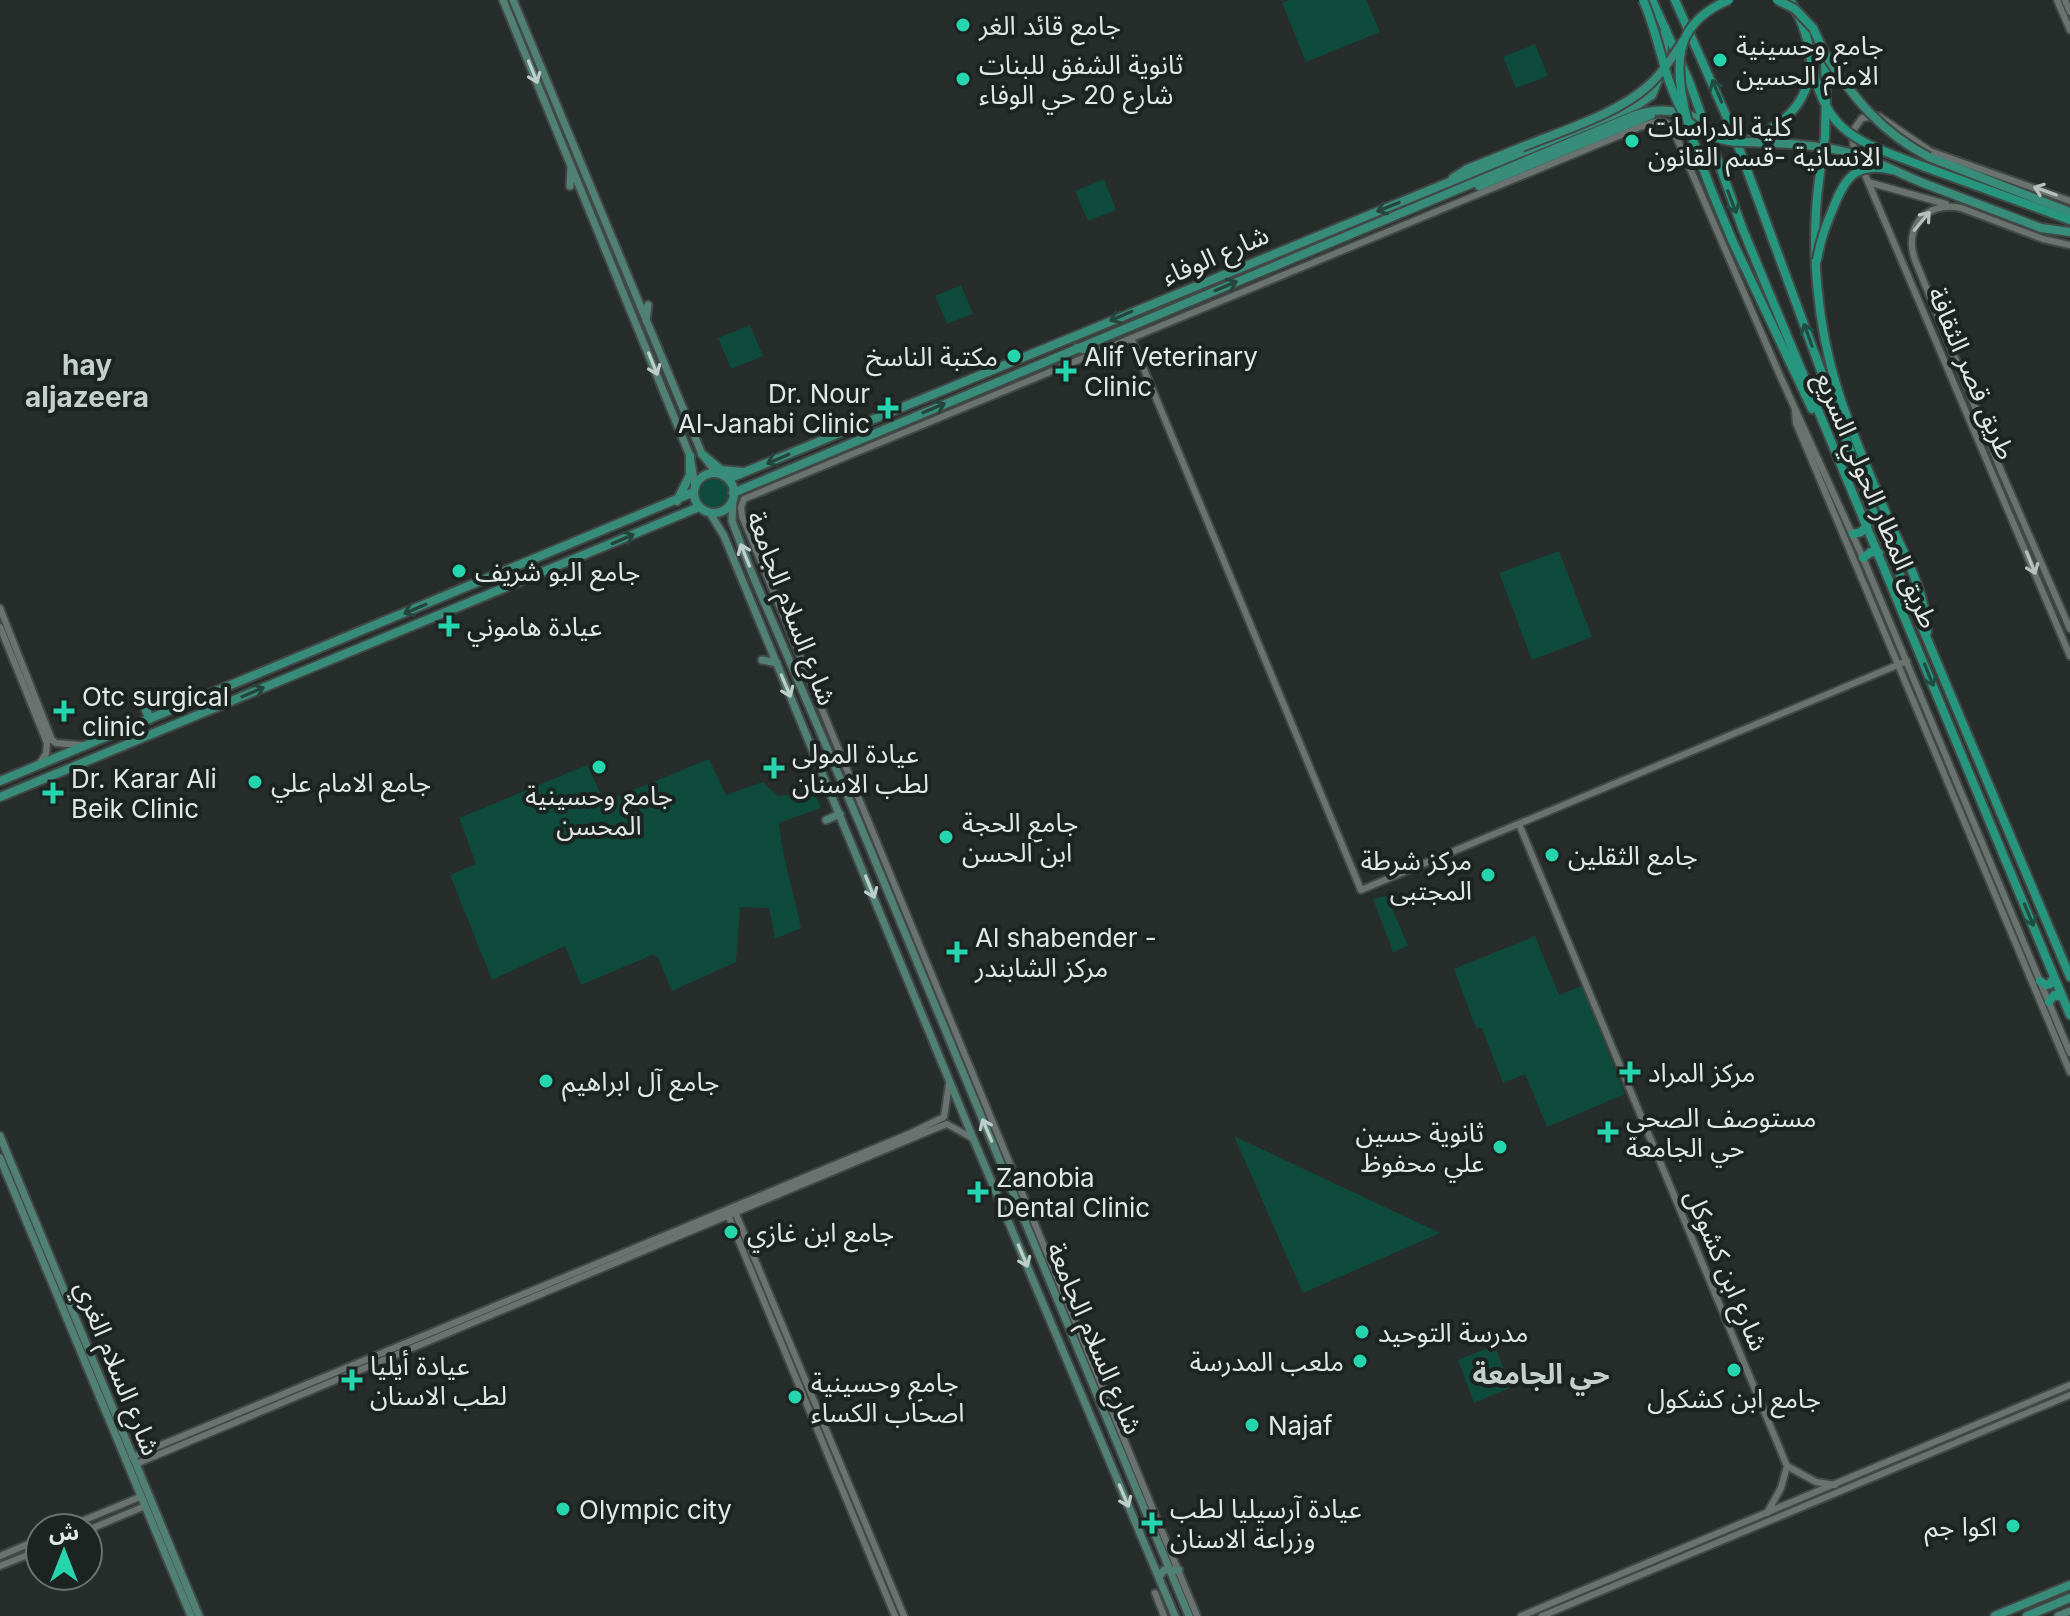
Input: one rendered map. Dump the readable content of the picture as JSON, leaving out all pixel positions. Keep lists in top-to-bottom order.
{
  "streets": {
    "highway": ["طريق المطار الحولي السريع"],
    "main road": ["شارع الوفاء", "شارع السلام الجامعة", "شارع السلام الغري"],
    "street": ["طريق قصر الثقافة", "شارع ابن كشوكل"]
  },
  "crossings": [
    ["شارع الوفاء", "شارع السلام الجامعة"]
  ],
  "districts": ["hay aljazeera", "حي الجامعة"],
  "places": {
    "other": [
      "جامع قائد الغر",
      "جامع وحسينية الامام الحسين",
      "ثانوية الشفق للبنات شارع 20 حي الوفاء",
      "كلية الدراسات الانسانية -قسم القانون",
      "مكتبة الناسخ",
      "جامع البو شريف",
      "جامع وحسينية المحسن",
      "جامع الامام علي",
      "جامع الحجة ابن الحسن",
      "جامع الثقلين",
      "مركز شرطة المجتبى",
      "جامع آل ابراهيم",
      "ثانوية حسين علي محفوظ",
      "جامع ابن غازي",
      "مدرسة التوحيد",
      "ملعب المدرسة",
      "جامع ابن كشكول",
      "جامع وحسينية اصحاب الكساء",
      "Najaf",
      "Olympic city",
      "اكوا جم"
    ],
    "health": [
      "Alif Veterinary Clinic",
      "Dr. Nour Al-Janabi Clinic",
      "عيادة هاموني",
      "Otc surgical clinic",
      "عيادة المولى لطب الاسنان",
      "Dr. Karar Ali Beik Clinic",
      "Al shabender - مركز الشابندر",
      "مركز المراد",
      "مستوصف الصحي حي الجامعة",
      "Zanobia Dental Clinic",
      "عيادة أيليا لطب الاسنان",
      "عيادة آرسيليا لطب وزراعة الاسنان"
    ]
  },
  "north": "top"
}
